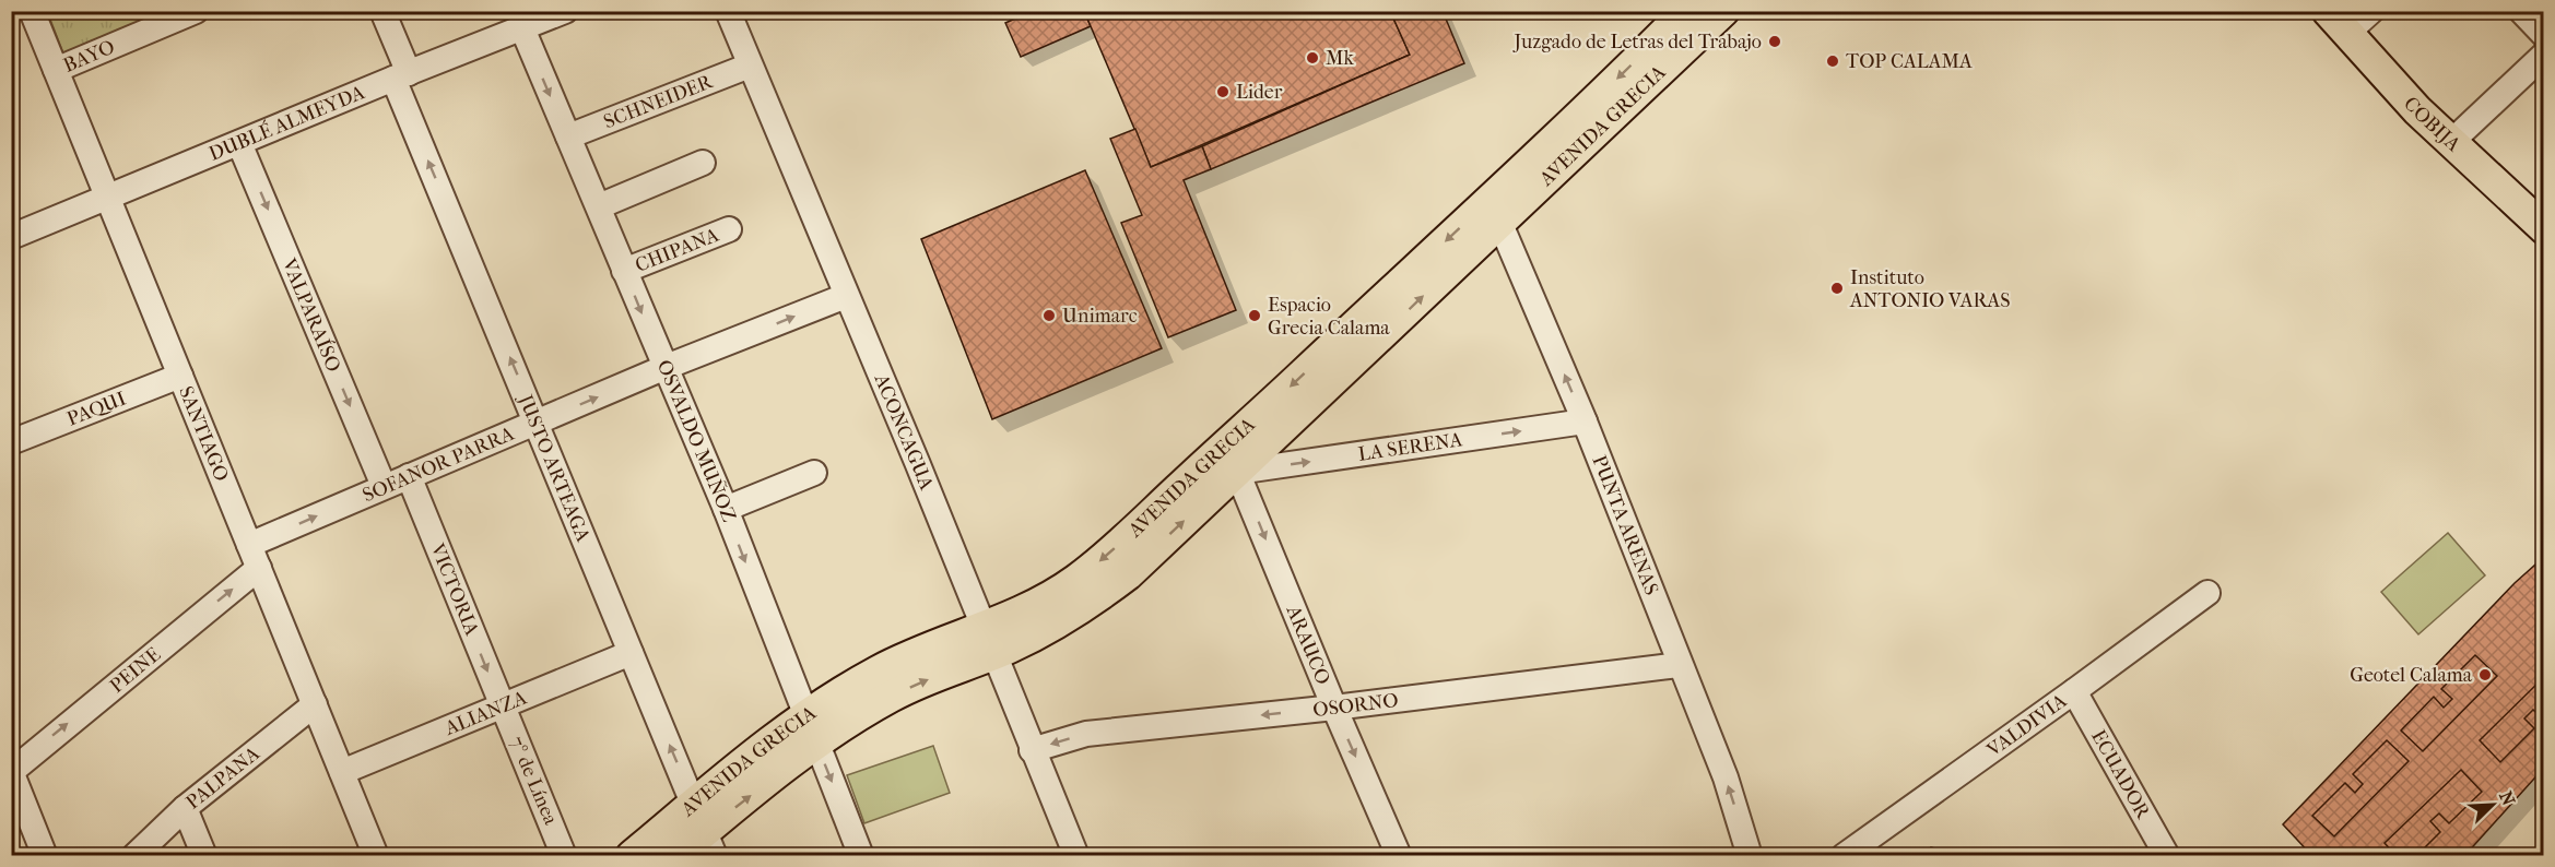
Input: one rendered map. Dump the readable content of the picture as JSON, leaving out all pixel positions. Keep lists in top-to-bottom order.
{
  "streets": {
    "main road": ["COBIJA", "AVENIDA GRECIA"],
    "street": [
      "BAYO",
      "SCHNEIDER",
      "DUBLÉ ALMEYDA",
      "CHIPANA",
      "VALPARAÍSO",
      "PAQUI",
      "ACONCAGUA",
      "SANTIAGO",
      "OSVALDO MUÑOZ",
      "LA SERENA",
      "SOFANOR PARRA",
      "JUSTO ARTEAGA",
      "PUNTA ARENAS",
      "VICTORIA",
      "ARAUCO",
      "PEINE",
      "OSORNO",
      "ALIANZA",
      "VALDIVIA",
      "ECUADOR",
      "PALPANA",
      "7º de Línea"
    ]
  },
  "crossings": [
    ["BAYO", "SANTIAGO"],
    ["SCHNEIDER", "ACONCAGUA"],
    ["SCHNEIDER", "OSVALDO MUÑOZ"],
    ["DUBLÉ ALMEYDA", "VALPARAÍSO"],
    ["DUBLÉ ALMEYDA", "SANTIAGO"],
    ["DUBLÉ ALMEYDA", "OSVALDO MUÑOZ"],
    ["DUBLÉ ALMEYDA", "JUSTO ARTEAGA"],
    ["AVENIDA GRECIA", "ACONCAGUA"],
    ["AVENIDA GRECIA", "OSVALDO MUÑOZ"],
    ["AVENIDA GRECIA", "LA SERENA"],
    ["AVENIDA GRECIA", "JUSTO ARTEAGA"],
    ["AVENIDA GRECIA", "PUNTA ARENAS"],
    ["AVENIDA GRECIA", "ARAUCO"],
    ["CHIPANA", "OSVALDO MUÑOZ"],
    ["VALPARAÍSO", "SOFANOR PARRA"],
    ["PAQUI", "SANTIAGO"],
    ["ACONCAGUA", "SOFANOR PARRA"],
    ["ACONCAGUA", "OSORNO"],
    ["SANTIAGO", "SOFANOR PARRA"],
    ["SANTIAGO", "PEINE"],
    ["SANTIAGO", "ALIANZA"],
    ["SANTIAGO", "PALPANA"],
    ["OSVALDO MUÑOZ", "SOFANOR PARRA"],
    ["LA SERENA", "PUNTA ARENAS"],
    ["LA SERENA", "ARAUCO"],
    ["SOFANOR PARRA", "JUSTO ARTEAGA"],
    ["SOFANOR PARRA", "VICTORIA"],
    ["SOFANOR PARRA", "PEINE"],
    ["JUSTO ARTEAGA", "ALIANZA"],
    ["PUNTA ARENAS", "OSORNO"],
    ["VICTORIA", "ALIANZA"],
    ["VICTORIA", "7º de Línea"],
    ["ARAUCO", "OSORNO"],
    ["ALIANZA", "7º de Línea"],
    ["VALDIVIA", "ECUADOR"]
  ],
  "one_way": [
    "VALPARAÍSO",
    "OSVALDO MUÑOZ",
    "LA SERENA",
    "JUSTO ARTEAGA",
    "PUNTA ARENAS",
    "VICTORIA",
    "ARAUCO",
    "PEINE",
    "OSORNO"
  ],
  "places": [
    "Juzgado de Letras del Trabajo",
    "Mk",
    "TOP CALAMA",
    "Lider",
    "Instituto ANTONIO VARAS",
    "Unimarc",
    "Espacio Grecia Calama",
    "Geotel Calama"
  ],
  "north": "top right"
}
